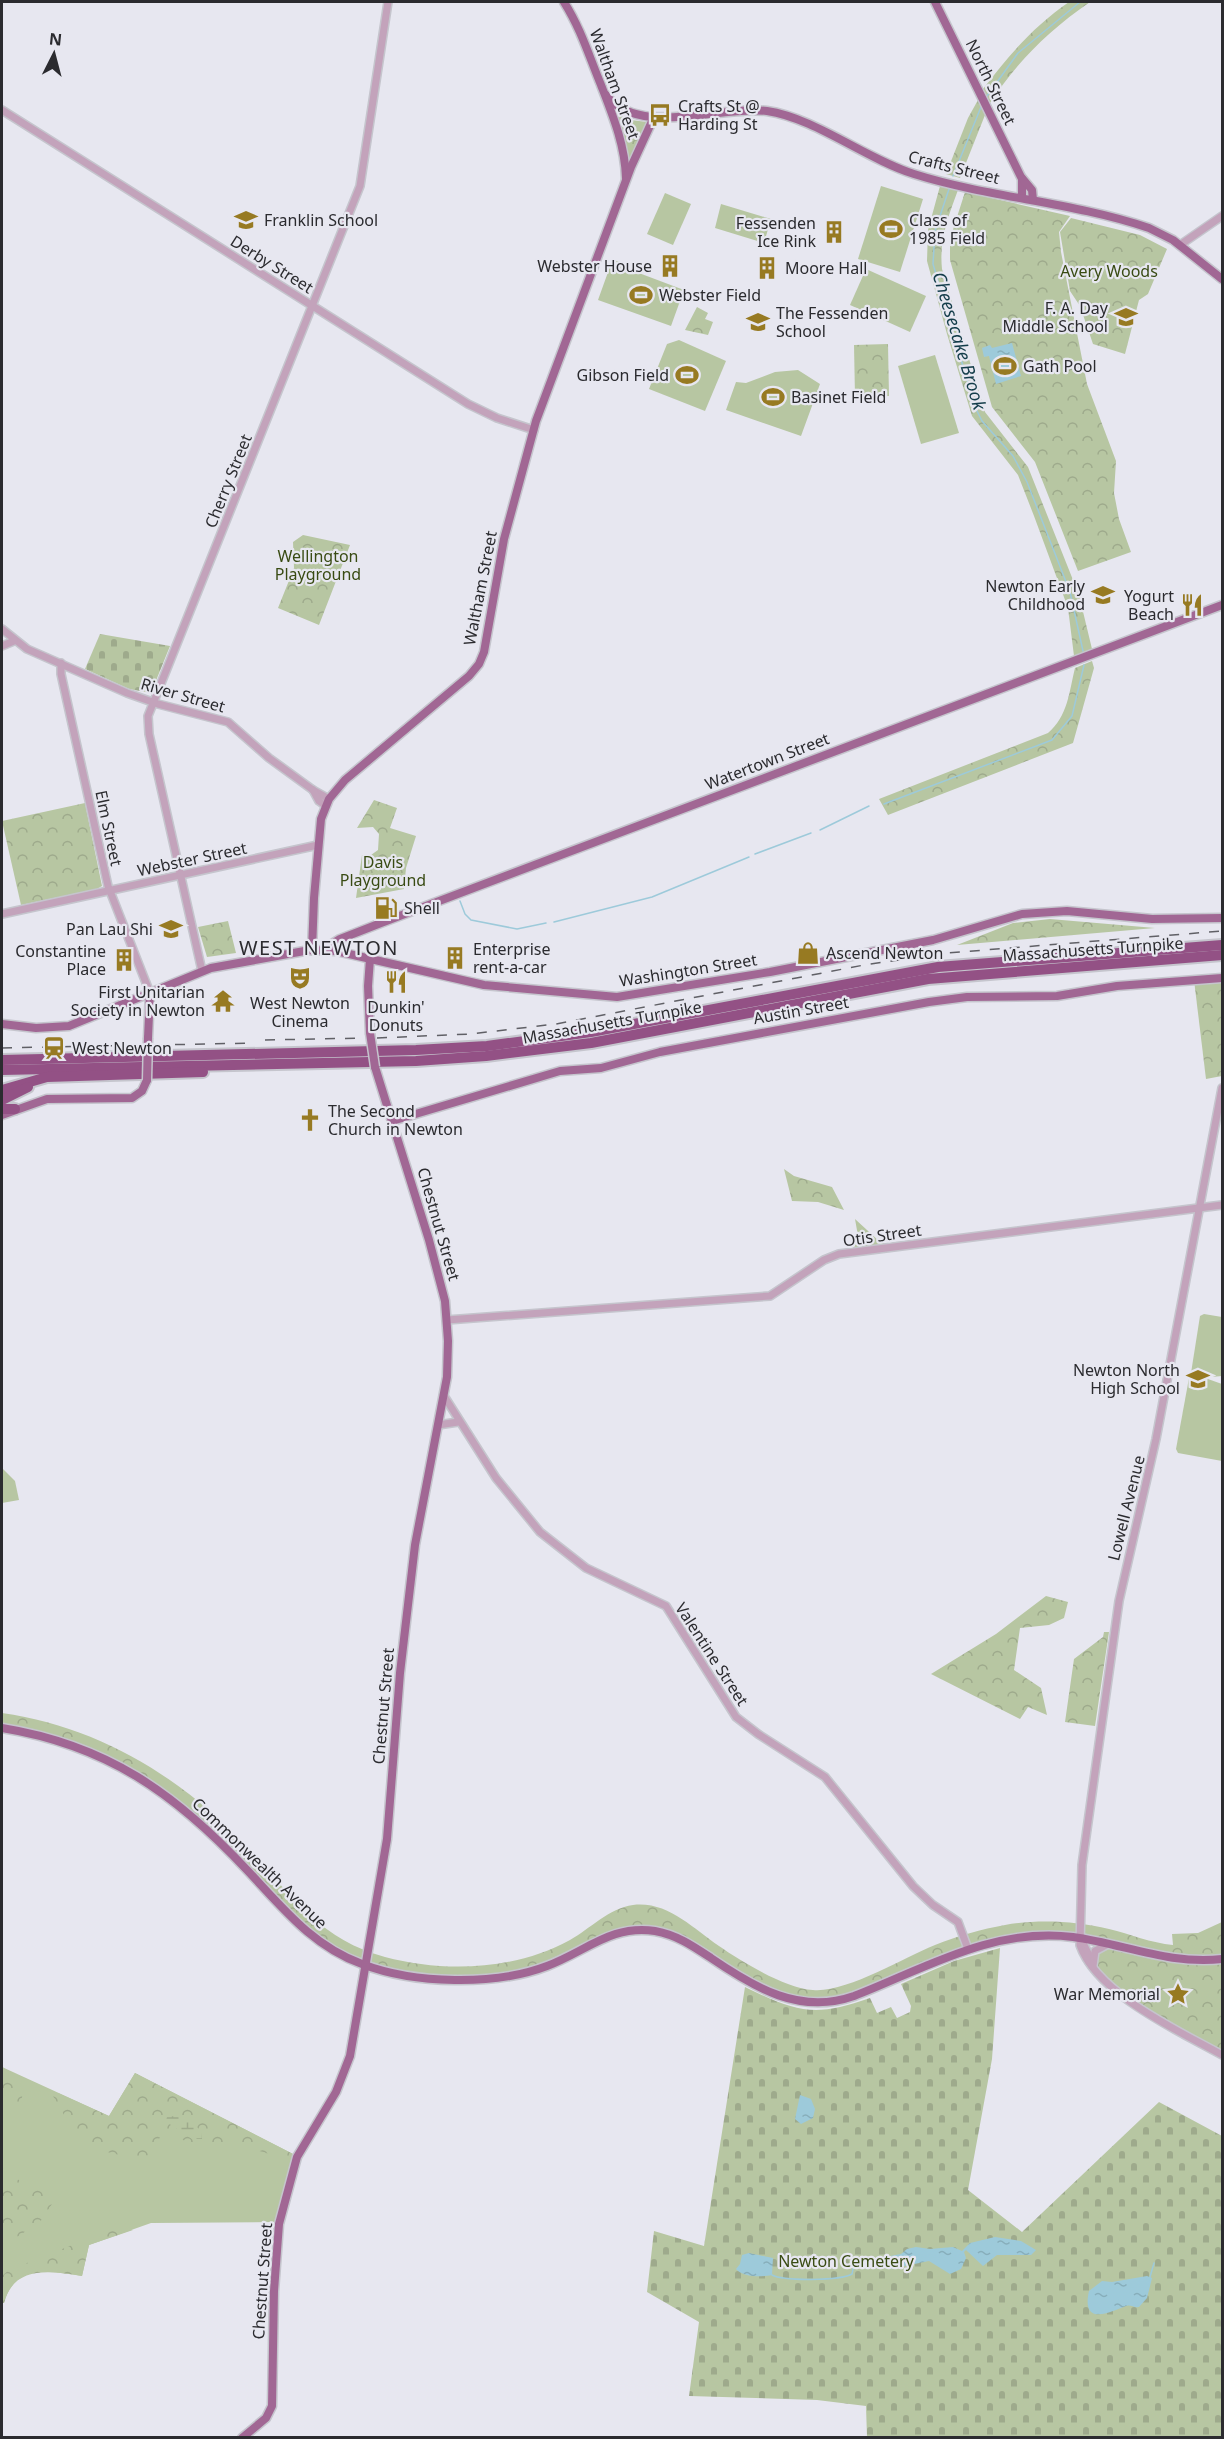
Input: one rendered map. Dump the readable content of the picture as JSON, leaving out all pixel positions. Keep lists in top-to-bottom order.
{
  "streets": {
    "highway": ["Massachusetts Turnpike"],
    "main road": [
      "North Street",
      "Waltham Street",
      "Crafts Street",
      "Watertown Street",
      "Washington Street",
      "Austin Street",
      "Chestnut Street",
      "Commonwealth Avenue"
    ],
    "street": [
      "Derby Street",
      "Cherry Street",
      "River Street",
      "Elm Street",
      "Webster Street",
      "Otis Street",
      "Lowell Avenue",
      "Valentine Street"
    ]
  },
  "crossings": [
    ["North Street", "Crafts Street"],
    ["Waltham Street", "Crafts Street"],
    ["Waltham Street", "Derby Street"],
    ["Waltham Street", "River Street"],
    ["Derby Street", "Cherry Street"],
    ["Cherry Street", "River Street"],
    ["Cherry Street", "Webster Street"],
    ["Cherry Street", "Washington Street"],
    ["River Street", "Elm Street"],
    ["Watertown Street", "Washington Street"],
    ["Elm Street", "Webster Street"],
    ["Elm Street", "Washington Street"],
    ["Washington Street", "Chestnut Street"],
    ["Austin Street", "Chestnut Street"],
    ["Chestnut Street", "Otis Street"],
    ["Chestnut Street", "Valentine Street"],
    ["Chestnut Street", "Commonwealth Avenue"],
    ["Otis Street", "Lowell Avenue"],
    ["Lowell Avenue", "Commonwealth Avenue"],
    ["Valentine Street", "Commonwealth Avenue"]
  ],
  "districts": ["WEST NEWTON"],
  "water": ["Cheesecake Brook"],
  "parks": [
    "Avery Woods",
    "Wellington Playground",
    "Davis Playground",
    "Newton Cemetery"
  ],
  "places": {
    "bus stop": ["Crafts St @ Harding St"],
    "school or university": [
      "Franklin School",
      "F. A. Day Middle School",
      "The Fessenden School",
      "Newton Early Childhood",
      "Pan Lau Shi",
      "Newton North High School"
    ],
    "sports": [
      "Class of 1985 Field",
      "Webster Field",
      "Gath Pool",
      "Gibson Field",
      "Basinet Field"
    ],
    "building": [
      "Fessenden Ice Rink",
      "Webster House",
      "Moore Hall",
      "Enterprise rent-a-car",
      "Constantine Place"
    ],
    "restaurant": ["Yogurt Beach", "Dunkin' Donuts"],
    "fuel station": ["Shell"],
    "shop": ["Ascend Newton"],
    "theatre": ["West Newton Cinema"],
    "temple": ["First Unitarian Society in Newton"],
    "station": ["West Newton"],
    "church": ["The Second Church in Newton"],
    "place": ["War Memorial"]
  },
  "north": "top"
}
